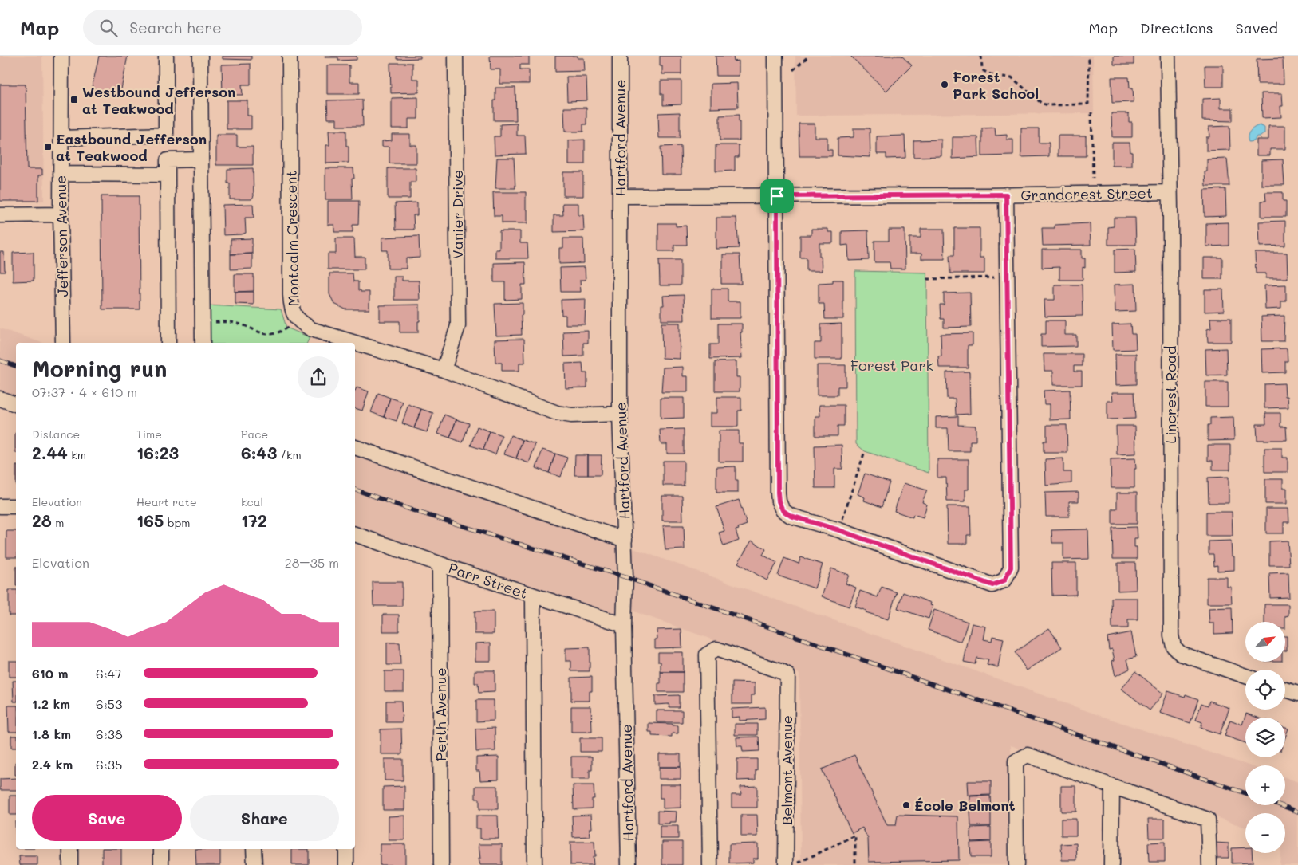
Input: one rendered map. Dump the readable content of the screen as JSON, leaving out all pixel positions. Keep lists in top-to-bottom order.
{
  "streets": {
    "street": [
      "Hartford Avenue",
      "Grandcrest Street",
      "Vanier Drive",
      "Jefferson Avenue",
      "Montcalm Crescent",
      "Lincrest Road",
      "Parr Street",
      "Perth Avenue",
      "Belmont Avenue"
    ]
  },
  "crossings": [
    ["Hartford Avenue", "Grandcrest Street"],
    ["Hartford Avenue", "Montcalm Crescent"],
    ["Hartford Avenue", "Parr Street"],
    ["Grandcrest Street", "Lincrest Road"],
    ["Vanier Drive", "Montcalm Crescent"],
    ["Parr Street", "Perth Avenue"]
  ],
  "parks": ["Forest Park"],
  "places": {
    "other": ["Forest Park School", "École Belmont"],
    "transit": ["Westbound Jefferson at Teakwood", "Eastbound Jefferson at Teakwood"]
  },
  "north": "top right",
  "page": {
    "header": "Map",
    "search": "Search here",
    "nav": ["Map", "Directions", "Saved"],
    "heading": ["Morning run", "07:37 · 4 × 610 m"],
    "stats": [
      ["Distance", "2.44 km"],
      ["Time", "16:23"],
      ["Pace", "6:43 /km"],
      ["Elevation", "28 m"],
      ["Heart rate", "165 bpm"],
      ["kcal", "172"]
    ],
    "chart": ["Elevation", "28–35 m"],
    "map_buttons": ["+", "−"],
    "list": [
      {
        "name": "610 m",
        "note": "6:47"
      },
      {
        "name": "1.2 km",
        "note": "6:53"
      },
      {
        "name": "1.8 km",
        "note": "6:38"
      },
      {
        "name": "2.4 km",
        "note": "6:35"
      }
    ],
    "buttons": ["Save", "Share"]
  }
}
